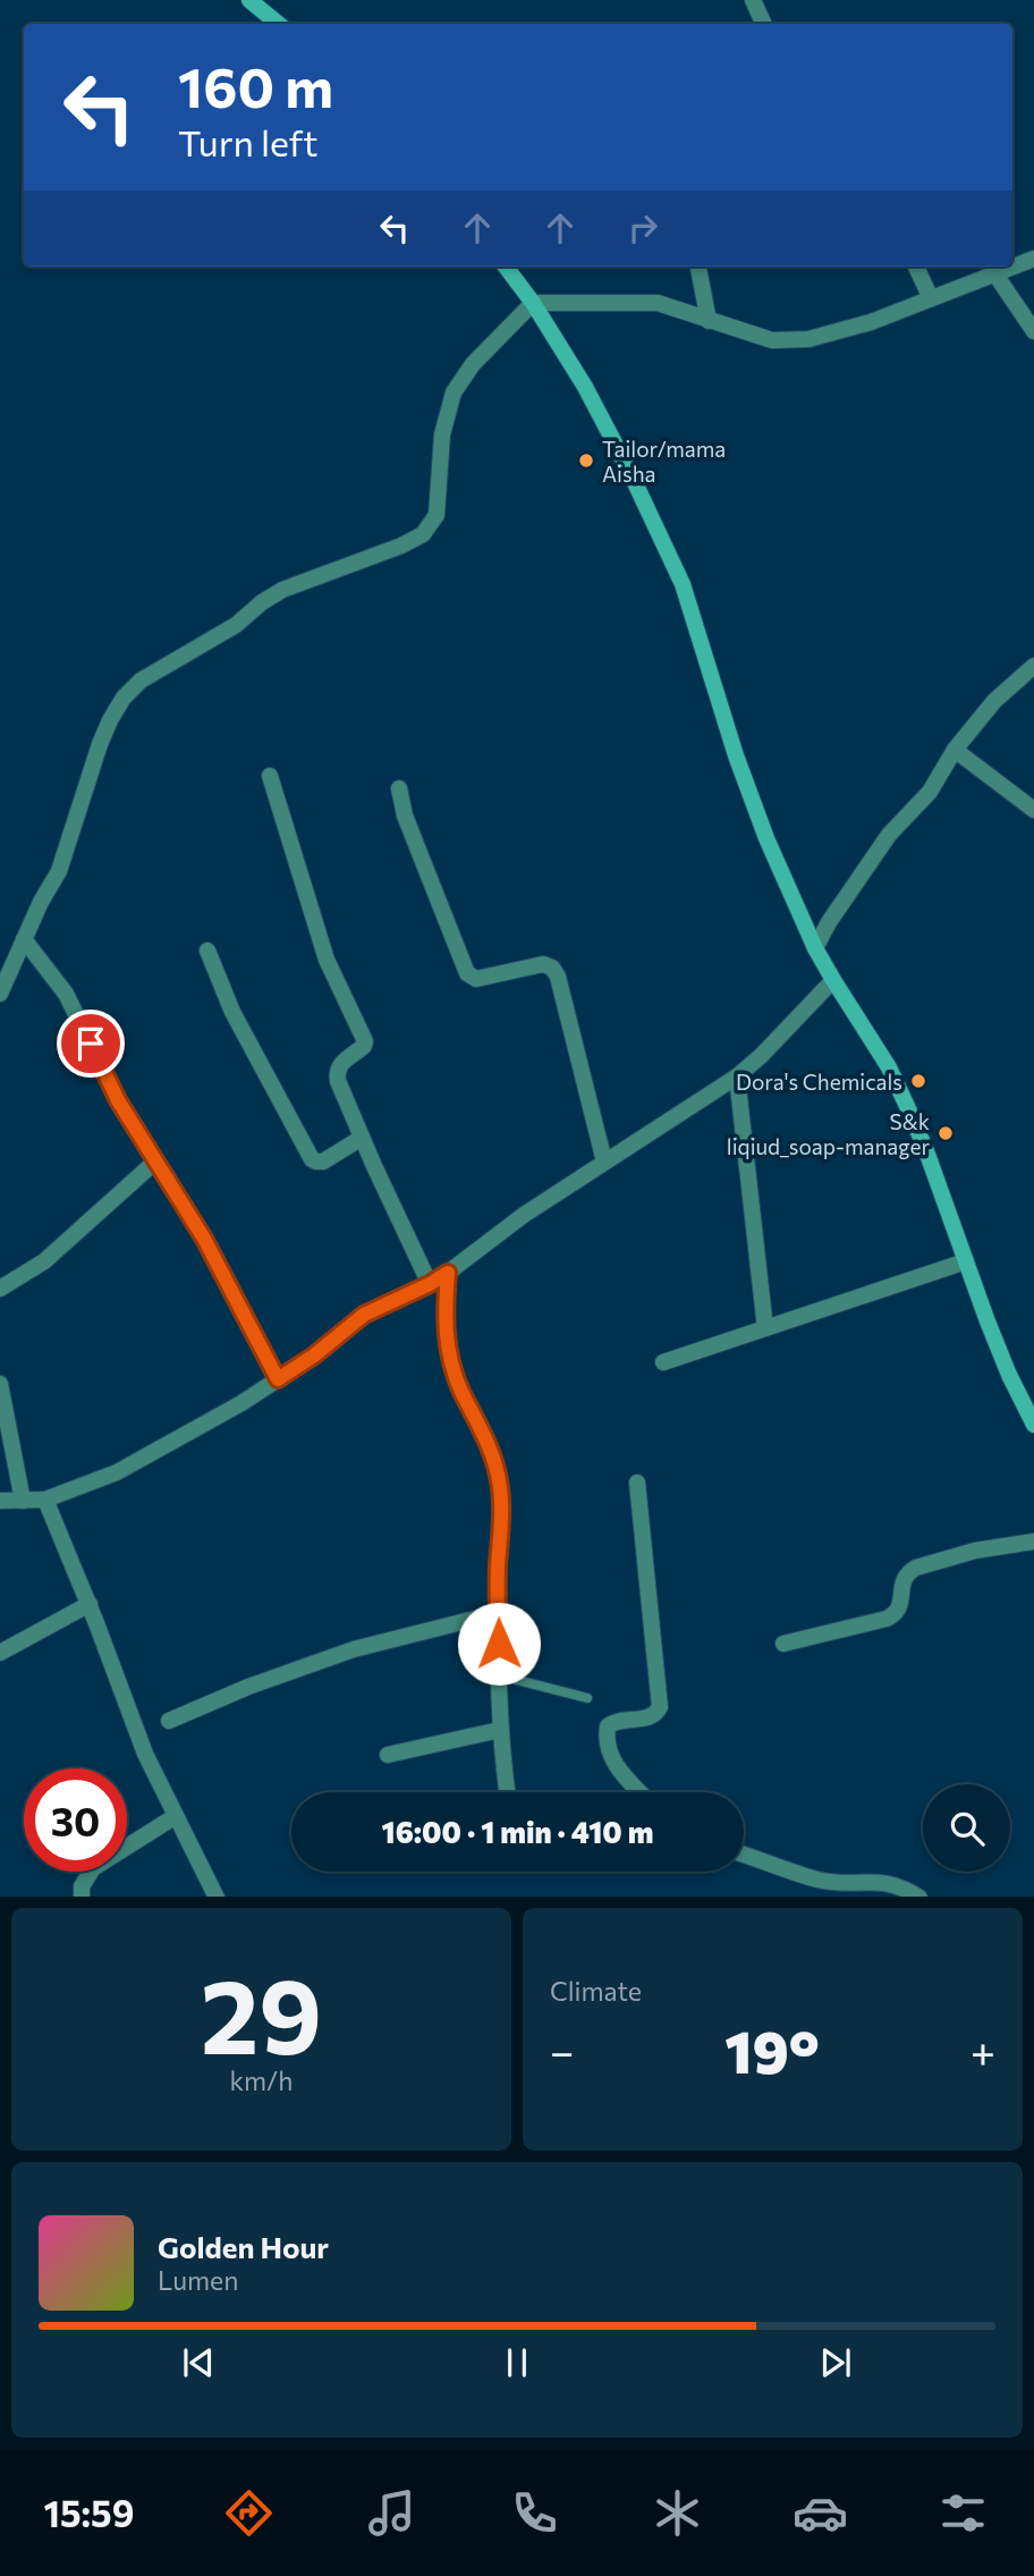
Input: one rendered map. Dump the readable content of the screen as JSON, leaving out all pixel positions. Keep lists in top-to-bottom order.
{
  "places": ["Tailor/mama Aisha", "Dora's Chemicals", "S&k liqiud_soap-manager"],
  "page": {
    "turn": ["160 m", "Turn left"],
    "limit": "30",
    "trip": "16:00 · 1 min · 410 m",
    "tile": [
      ["29", "km/h"],
      "Climate"
    ],
    "heat": ["−", "19°", "+"],
    "song": ["Golden Hour", "Lumen"],
    "tabs": "15:59"
  }
}
